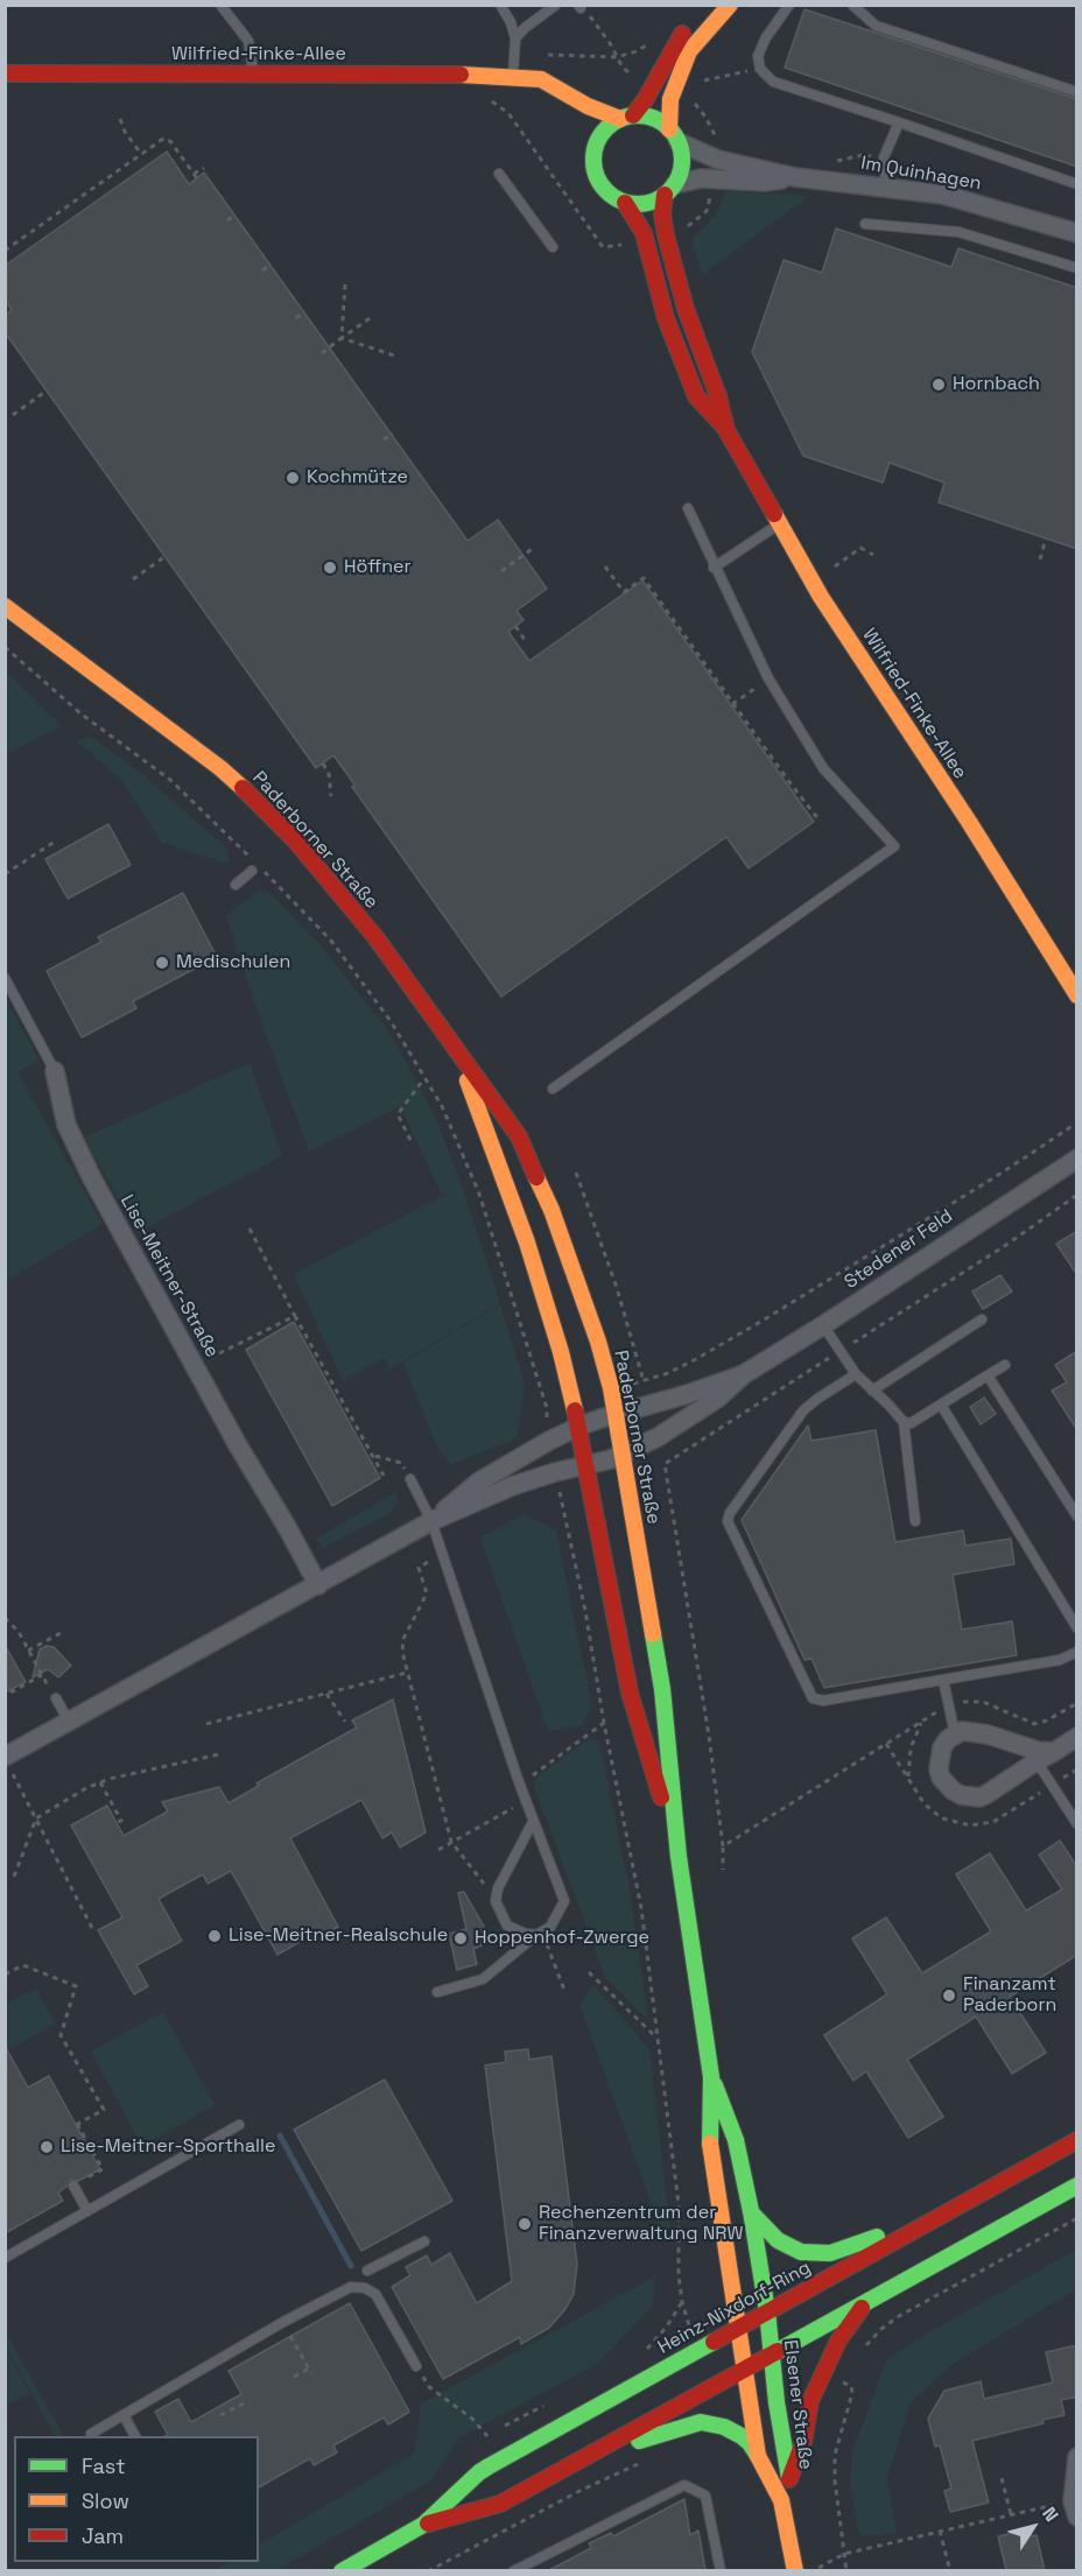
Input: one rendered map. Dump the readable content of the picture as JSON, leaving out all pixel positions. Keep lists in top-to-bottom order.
{
  "streets": {
    "street": [
      "Wilfried-Finke-Allee",
      "Im Quinhagen",
      "Paderborner Straße",
      "Stedener Feld",
      "Lise-Meitner-Straße",
      "Heinz-Nixdorf-Ring",
      "Elsener Straße"
    ]
  },
  "crossings": [
    ["Wilfried-Finke-Allee", "Im Quinhagen"],
    ["Paderborner Straße", "Stedener Feld"],
    ["Paderborner Straße", "Heinz-Nixdorf-Ring"],
    ["Paderborner Straße", "Elsener Straße"],
    ["Heinz-Nixdorf-Ring", "Elsener Straße"]
  ],
  "places": [
    "Hornbach",
    "Kochmütze",
    "Höffner",
    "Medischulen",
    "Lise-Meitner-Realschule",
    "Hoppenhof-Zwerge",
    "Finanzamt Paderborn",
    "Lise-Meitner-Sporthalle",
    "Rechenzentrum der Finanzverwaltung NRW"
  ],
  "legend": ["Fast", "Slow", "Jam"],
  "north": "top right"
}
